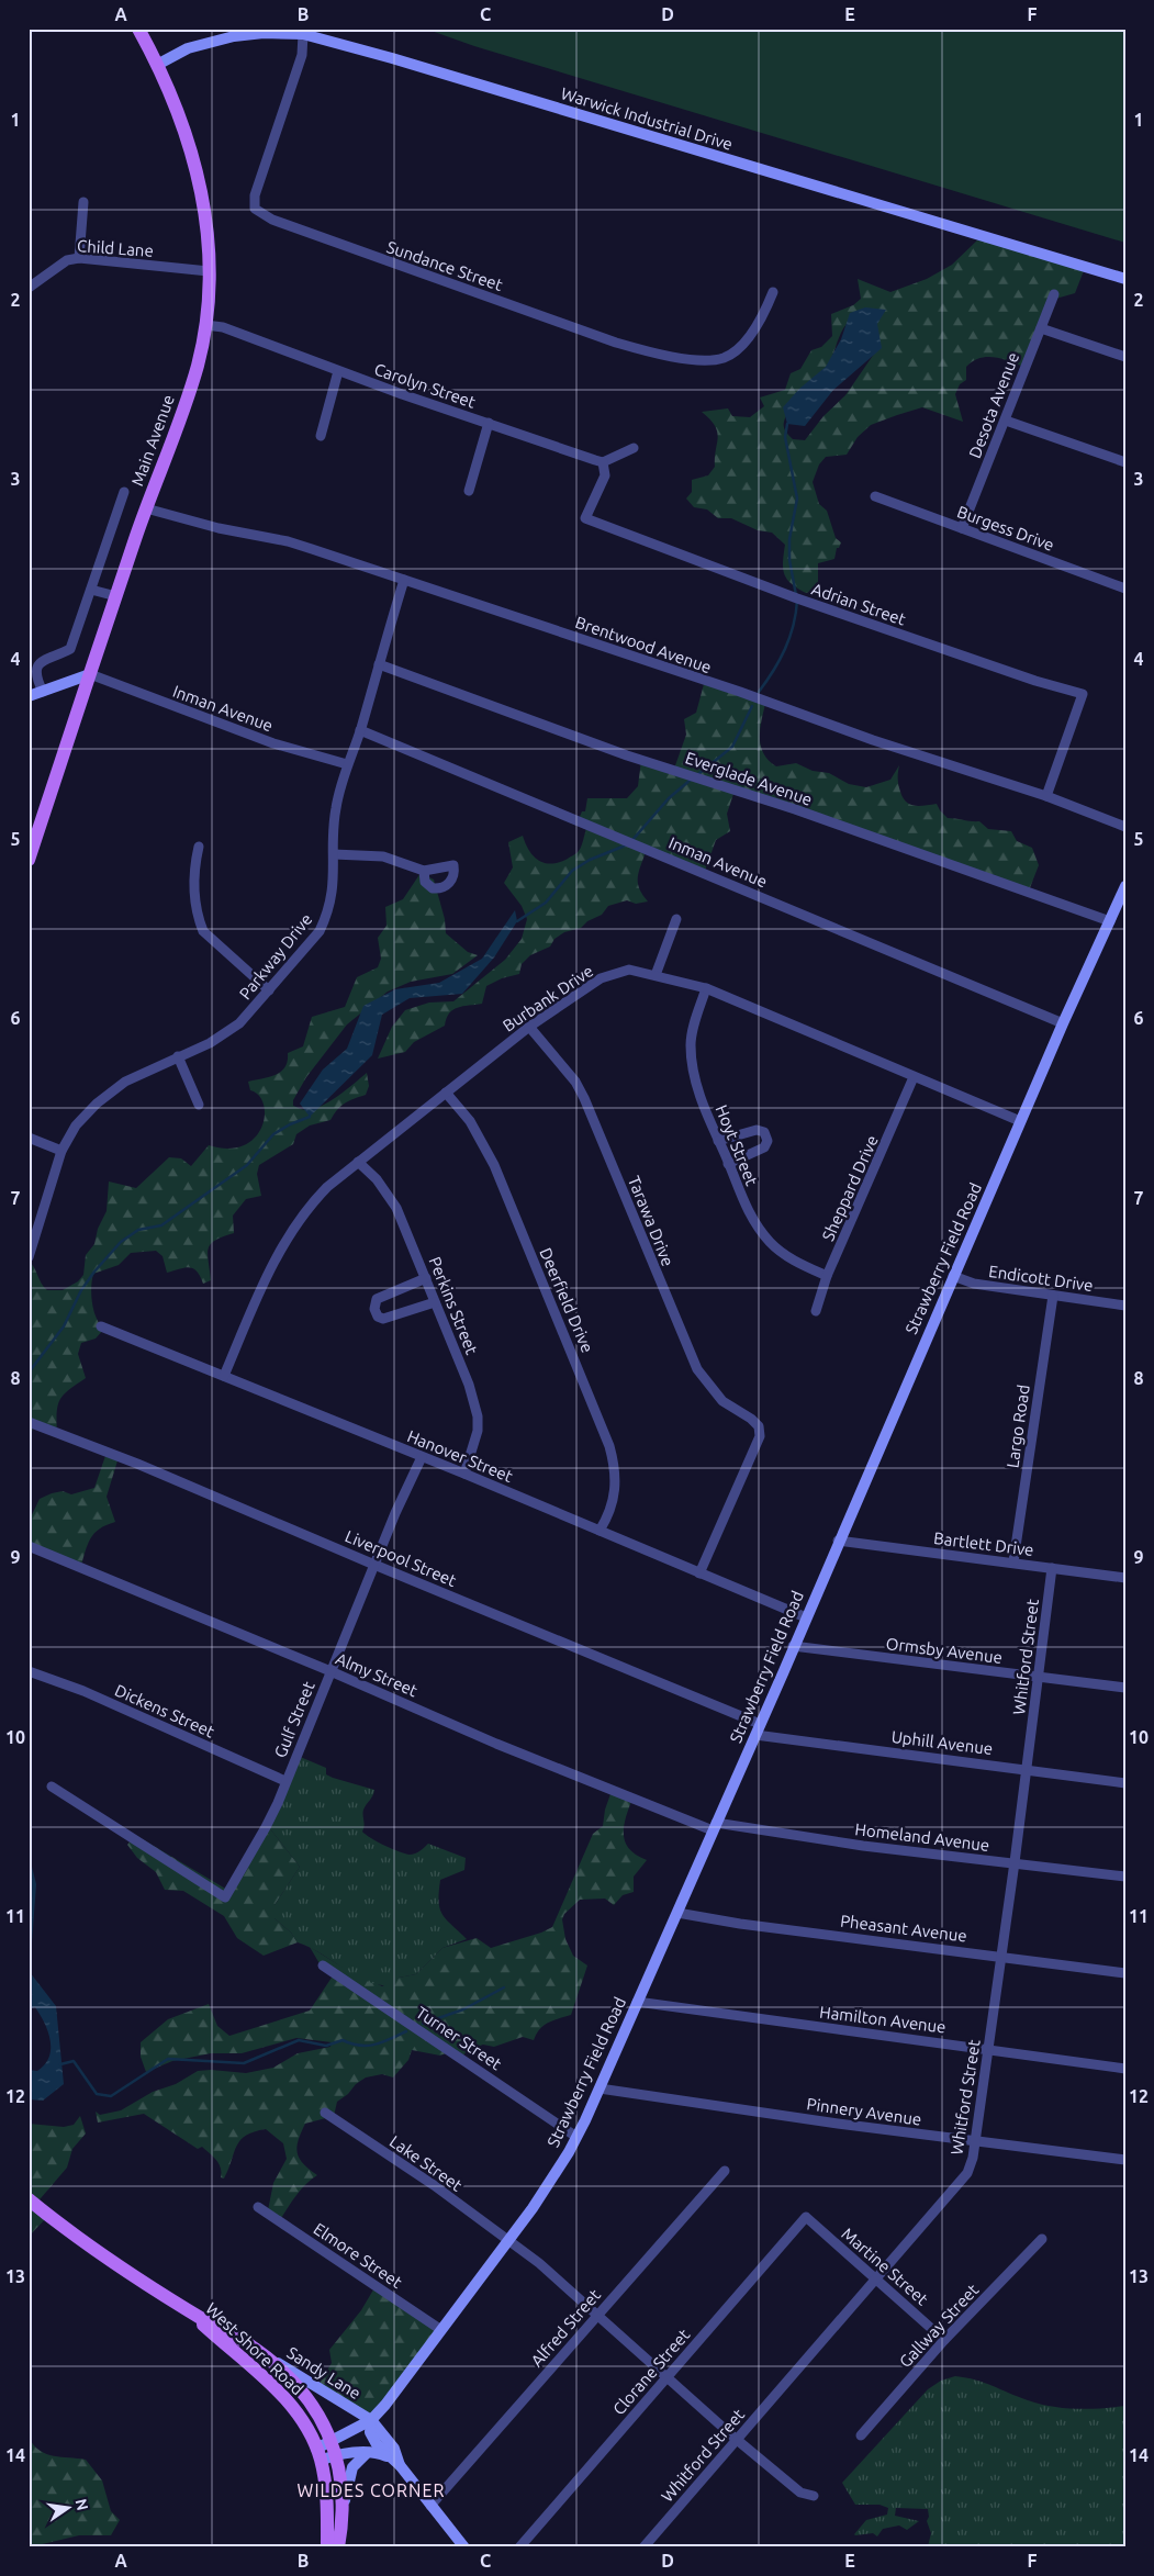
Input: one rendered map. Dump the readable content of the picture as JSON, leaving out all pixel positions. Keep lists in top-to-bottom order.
{
  "streets": {
    "main road": ["Main Avenue", "West Shore Road"],
    "street": [
      "Warwick Industrial Drive",
      "Child Lane",
      "Sundance Street",
      "Carolyn Street",
      "Desota Avenue",
      "Burgess Drive",
      "Adrian Street",
      "Brentwood Avenue",
      "Inman Avenue",
      "Everglade Avenue",
      "Parkway Drive",
      "Burbank Drive",
      "Hoyt Street",
      "Sheppard Drive",
      "Tarawa Drive",
      "Strawberry Field Road",
      "Endicott Drive",
      "Deerfield Drive",
      "Perkins Street",
      "Largo Road",
      "Hanover Street",
      "Bartlett Drive",
      "Liverpool Street",
      "Ormsby Avenue",
      "Whitford Street",
      "Almy Street",
      "Dickens Street",
      "Gulf Street",
      "Uphill Avenue",
      "Homeland Avenue",
      "Pheasant Avenue",
      "Hamilton Avenue",
      "Turner Street",
      "Pinnery Avenue",
      "Lake Street",
      "Elmore Street",
      "Martine Street",
      "Gallway Street",
      "Alfred Street",
      "Clorane Street",
      "Sandy Lane"
    ]
  },
  "crossings": [
    ["Warwick Industrial Drive", "Sundance Street"],
    ["Warwick Industrial Drive", "Main Avenue"],
    ["Child Lane", "Main Avenue"],
    ["Carolyn Street", "Main Avenue"],
    ["Carolyn Street", "Adrian Street"],
    ["Desota Avenue", "Burgess Drive"],
    ["Main Avenue", "Brentwood Avenue"],
    ["Main Avenue", "Inman Avenue"],
    ["Adrian Street", "Brentwood Avenue"],
    ["Brentwood Avenue", "Parkway Drive"],
    ["Inman Avenue", "Parkway Drive"],
    ["Inman Avenue", "Strawberry Field Road"],
    ["Everglade Avenue", "Parkway Drive"],
    ["Everglade Avenue", "Strawberry Field Road"],
    ["Burbank Drive", "Hoyt Street"],
    ["Burbank Drive", "Sheppard Drive"],
    ["Burbank Drive", "Tarawa Drive"],
    ["Burbank Drive", "Strawberry Field Road"],
    ["Burbank Drive", "Deerfield Drive"],
    ["Burbank Drive", "Perkins Street"],
    ["Burbank Drive", "Hanover Street"],
    ["Hoyt Street", "Sheppard Drive"],
    ["Tarawa Drive", "Hanover Street"],
    ["Strawberry Field Road", "Endicott Drive"],
    ["Strawberry Field Road", "Hanover Street"],
    ["Strawberry Field Road", "Bartlett Drive"],
    ["Strawberry Field Road", "Liverpool Street"],
    ["Strawberry Field Road", "Ormsby Avenue"],
    ["Strawberry Field Road", "Almy Street"],
    ["Strawberry Field Road", "Uphill Avenue"],
    ["Strawberry Field Road", "Homeland Avenue"],
    ["Strawberry Field Road", "Pheasant Avenue"],
    ["Strawberry Field Road", "Hamilton Avenue"],
    ["Strawberry Field Road", "Turner Street"],
    ["Strawberry Field Road", "Pinnery Avenue"],
    ["Strawberry Field Road", "Lake Street"],
    ["Strawberry Field Road", "Elmore Street"],
    ["Strawberry Field Road", "Sandy Lane"],
    ["Endicott Drive", "Largo Road"],
    ["Deerfield Drive", "Hanover Street"],
    ["Perkins Street", "Hanover Street"],
    ["Largo Road", "Bartlett Drive"],
    ["Hanover Street", "Gulf Street"],
    ["Bartlett Drive", "Whitford Street"],
    ["Liverpool Street", "Gulf Street"],
    ["Ormsby Avenue", "Whitford Street"],
    ["Whitford Street", "Uphill Avenue"],
    ["Whitford Street", "Homeland Avenue"],
    ["Whitford Street", "Pheasant Avenue"],
    ["Whitford Street", "Hamilton Avenue"],
    ["Whitford Street", "Pinnery Avenue"],
    ["Whitford Street", "Lake Street"],
    ["Whitford Street", "Martine Street"],
    ["Almy Street", "Gulf Street"],
    ["Almy Street", "Homeland Avenue"],
    ["Dickens Street", "Gulf Street"],
    ["Lake Street", "Alfred Street"],
    ["Lake Street", "Clorane Street"],
    ["Martine Street", "Gallway Street"],
    ["Martine Street", "Clorane Street"],
    ["Alfred Street", "Sandy Lane"],
    ["West Shore Road", "Sandy Lane"]
  ],
  "districts": ["WILDES CORNER"],
  "north": "right",
  "grid": {
    "columns": [
      "A",
      "B",
      "C",
      "D",
      "E",
      "F"
    ],
    "rows": [
      "1",
      "2",
      "3",
      "4",
      "5",
      "6",
      "7",
      "8",
      "9",
      "10",
      "11",
      "12",
      "13",
      "14"
    ]
  }
}
